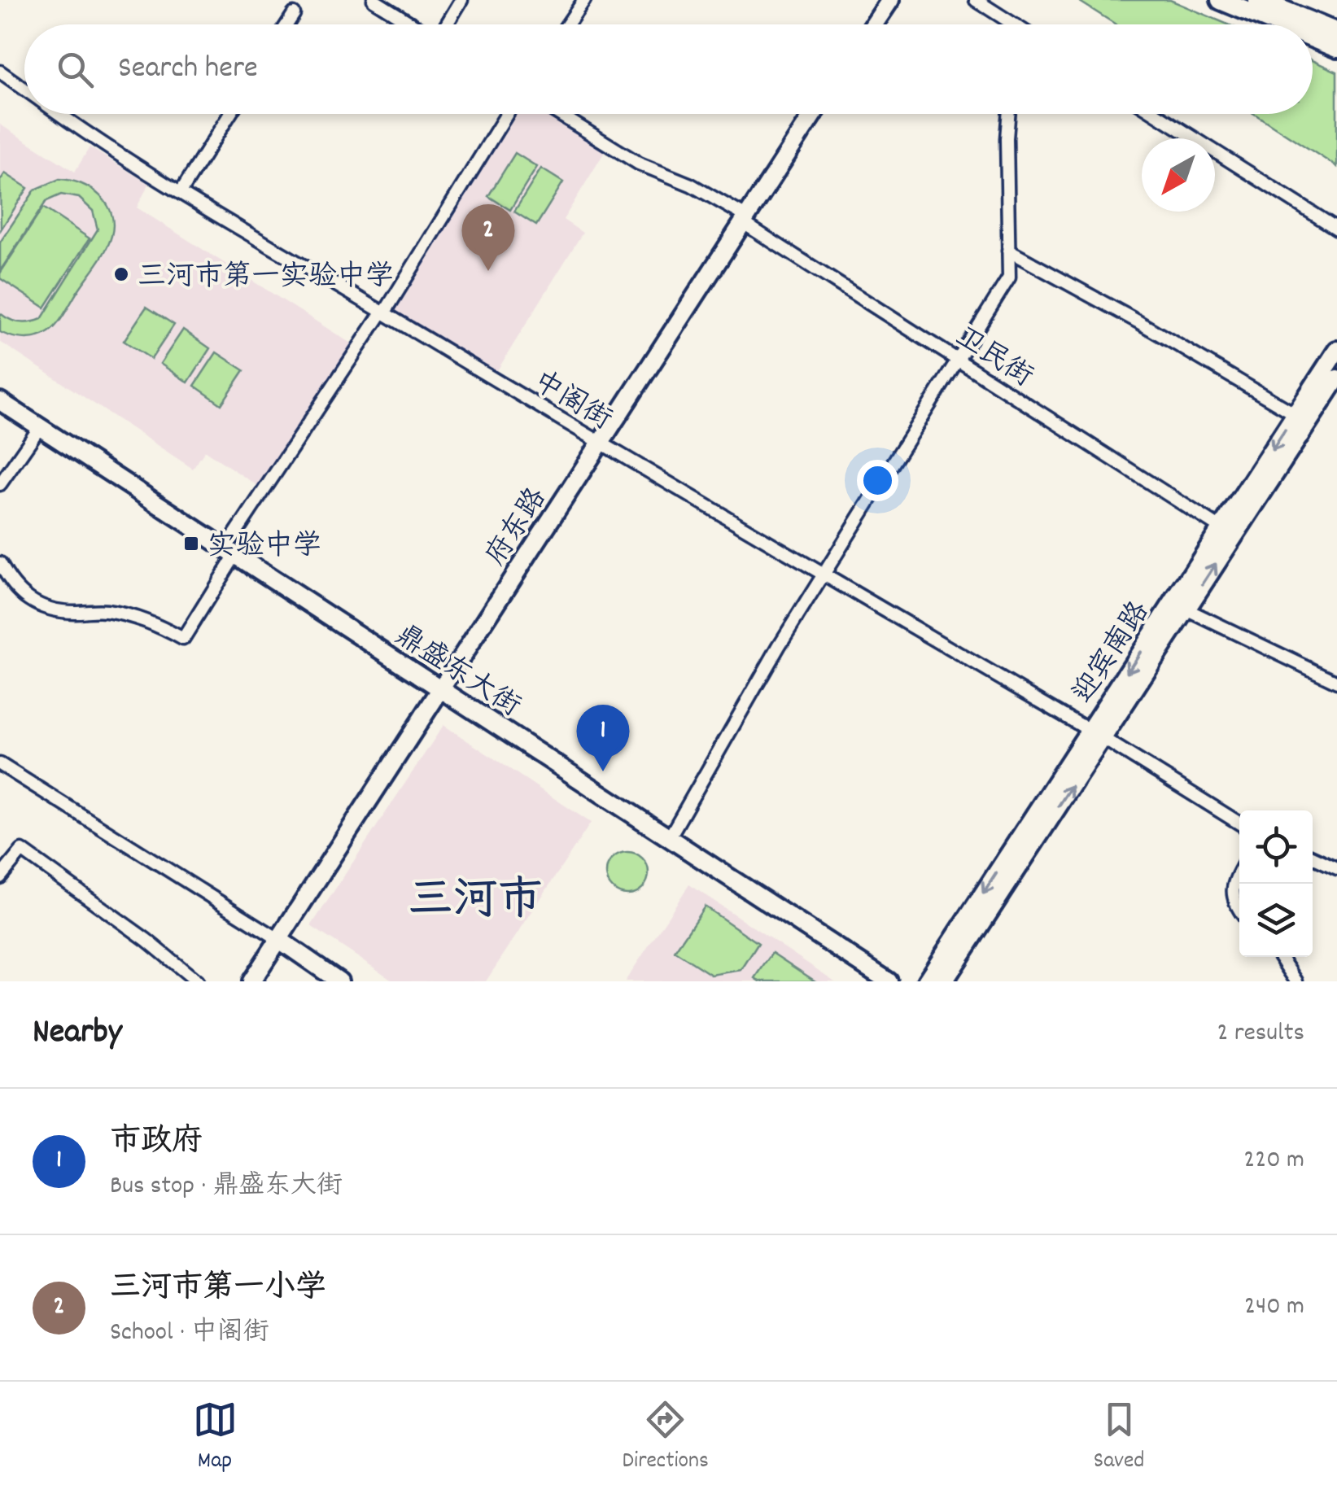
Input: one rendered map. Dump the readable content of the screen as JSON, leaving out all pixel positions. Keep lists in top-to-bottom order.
{
  "streets": {
    "main road": ["府东路", "迎宾南路", "鼎盛东大街"],
    "street": ["卫民街", "中阁街"]
  },
  "crossings": [
    ["卫民街", "府东路"],
    ["卫民街", "迎宾南路"],
    ["中阁街", "府东路"],
    ["中阁街", "迎宾南路"],
    ["府东路", "鼎盛东大街"]
  ],
  "districts": ["三河市"],
  "places": {
    "other": ["三河市第一实验中学"],
    "transit": ["实验中学"]
  },
  "north": "bottom left",
  "page": {
    "search": "Search here",
    "pins": ["2", "1"],
    "heading": ["Nearby", "2 results"],
    "list": [
      {
        "mark": "1",
        "name": "市政府",
        "note": "Bus stop · 鼎盛东大街",
        "value": "220 m"
      },
      {
        "mark": "2",
        "name": "三河市第一小学",
        "note": "School · 中阁街",
        "value": "240 m"
      }
    ],
    "nav": ["Map", "Directions", "Saved"]
  }
}
